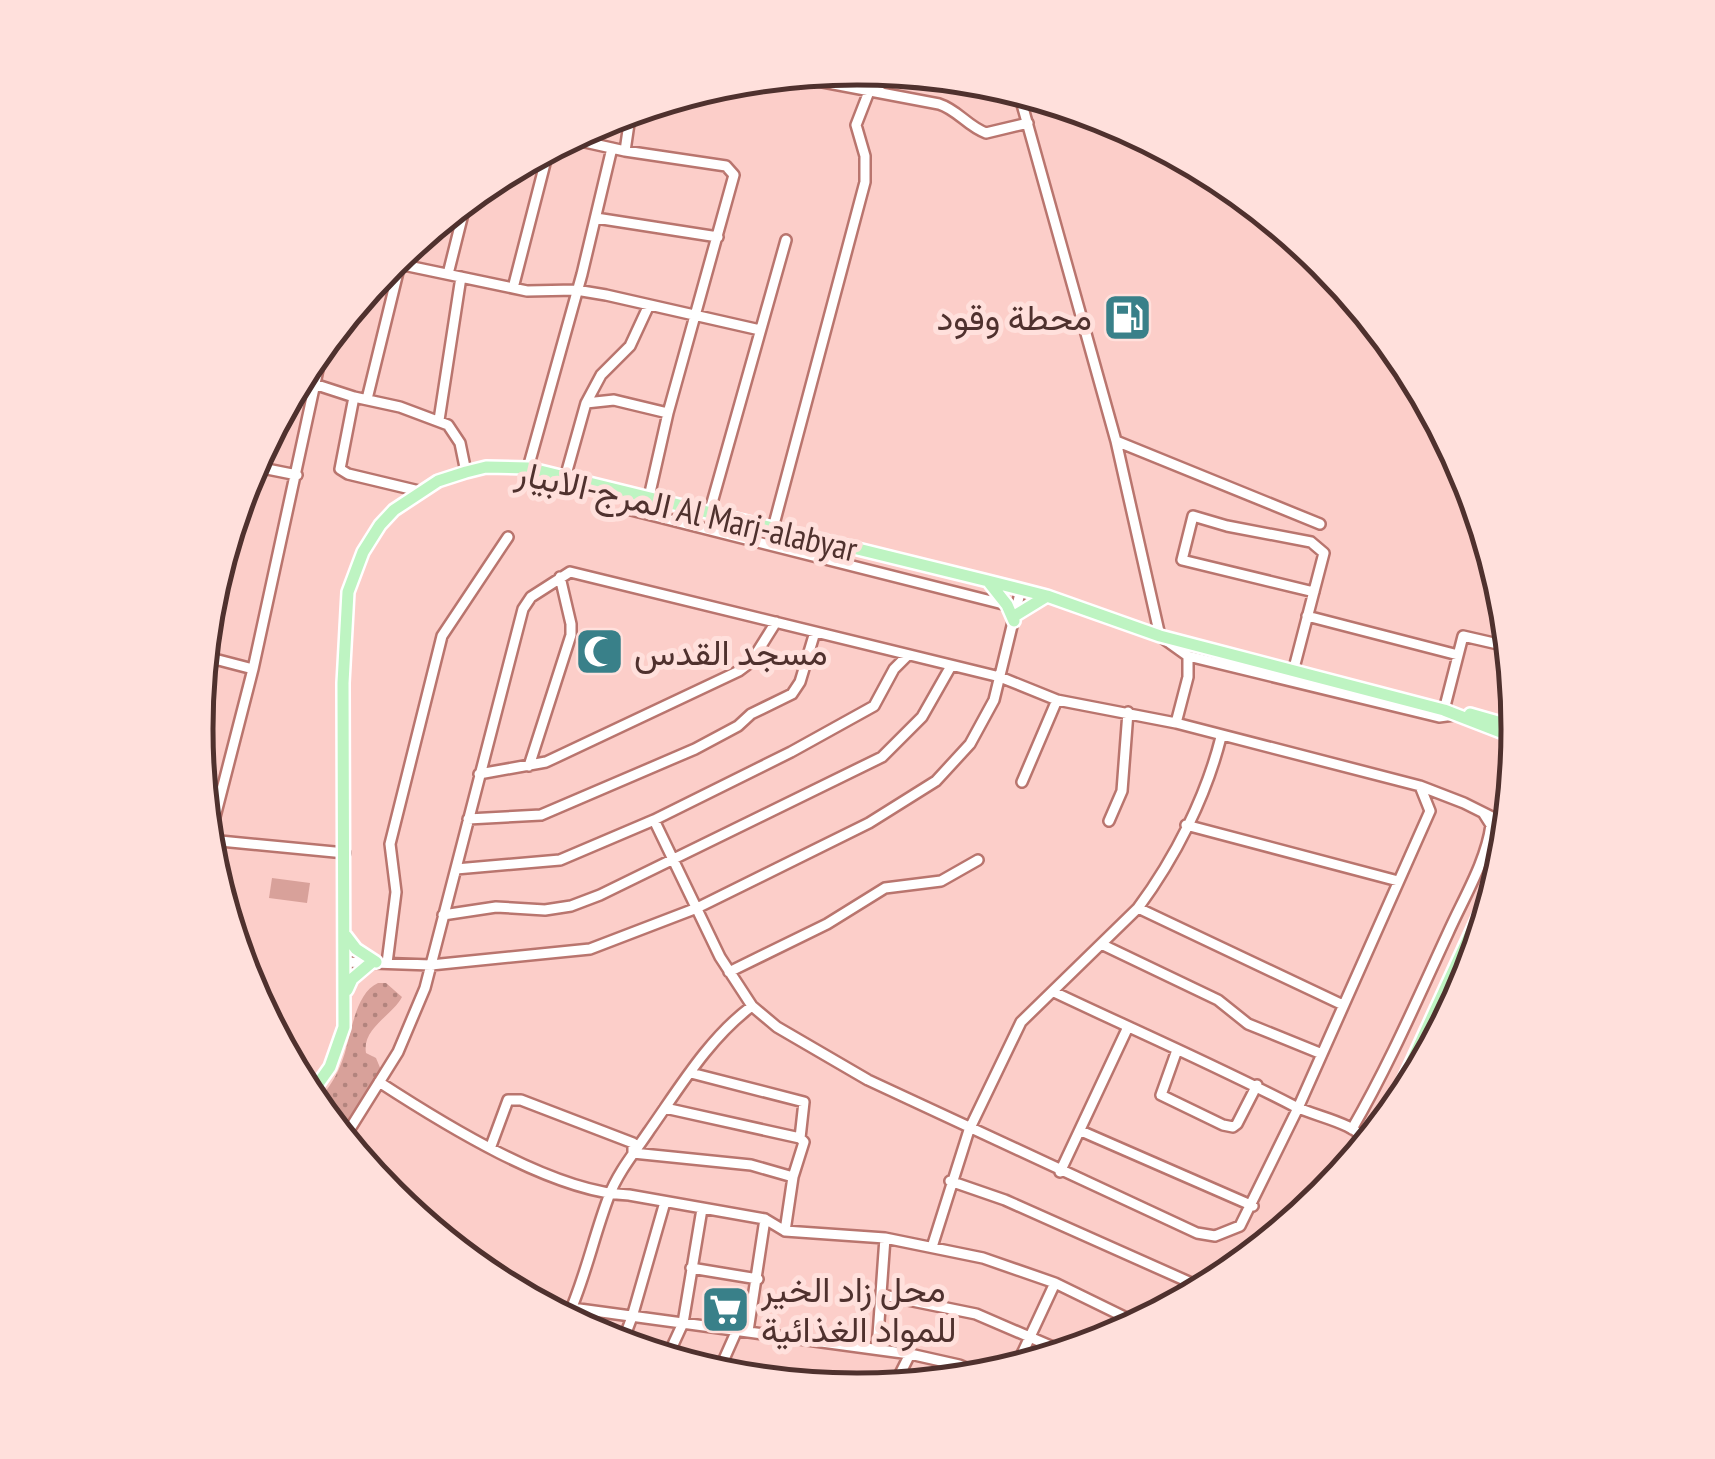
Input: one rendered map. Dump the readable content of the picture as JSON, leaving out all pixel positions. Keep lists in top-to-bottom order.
{
  "streets": {
    "main road": ["المرج-الابيار Al Marj-alabyar"]
  },
  "places": {
    "fuel station": ["محطة وقود"],
    "mosque": ["مسجد القدس"],
    "supermarket": ["محل زاد الخير للمواد الغذائية"]
  }
}
